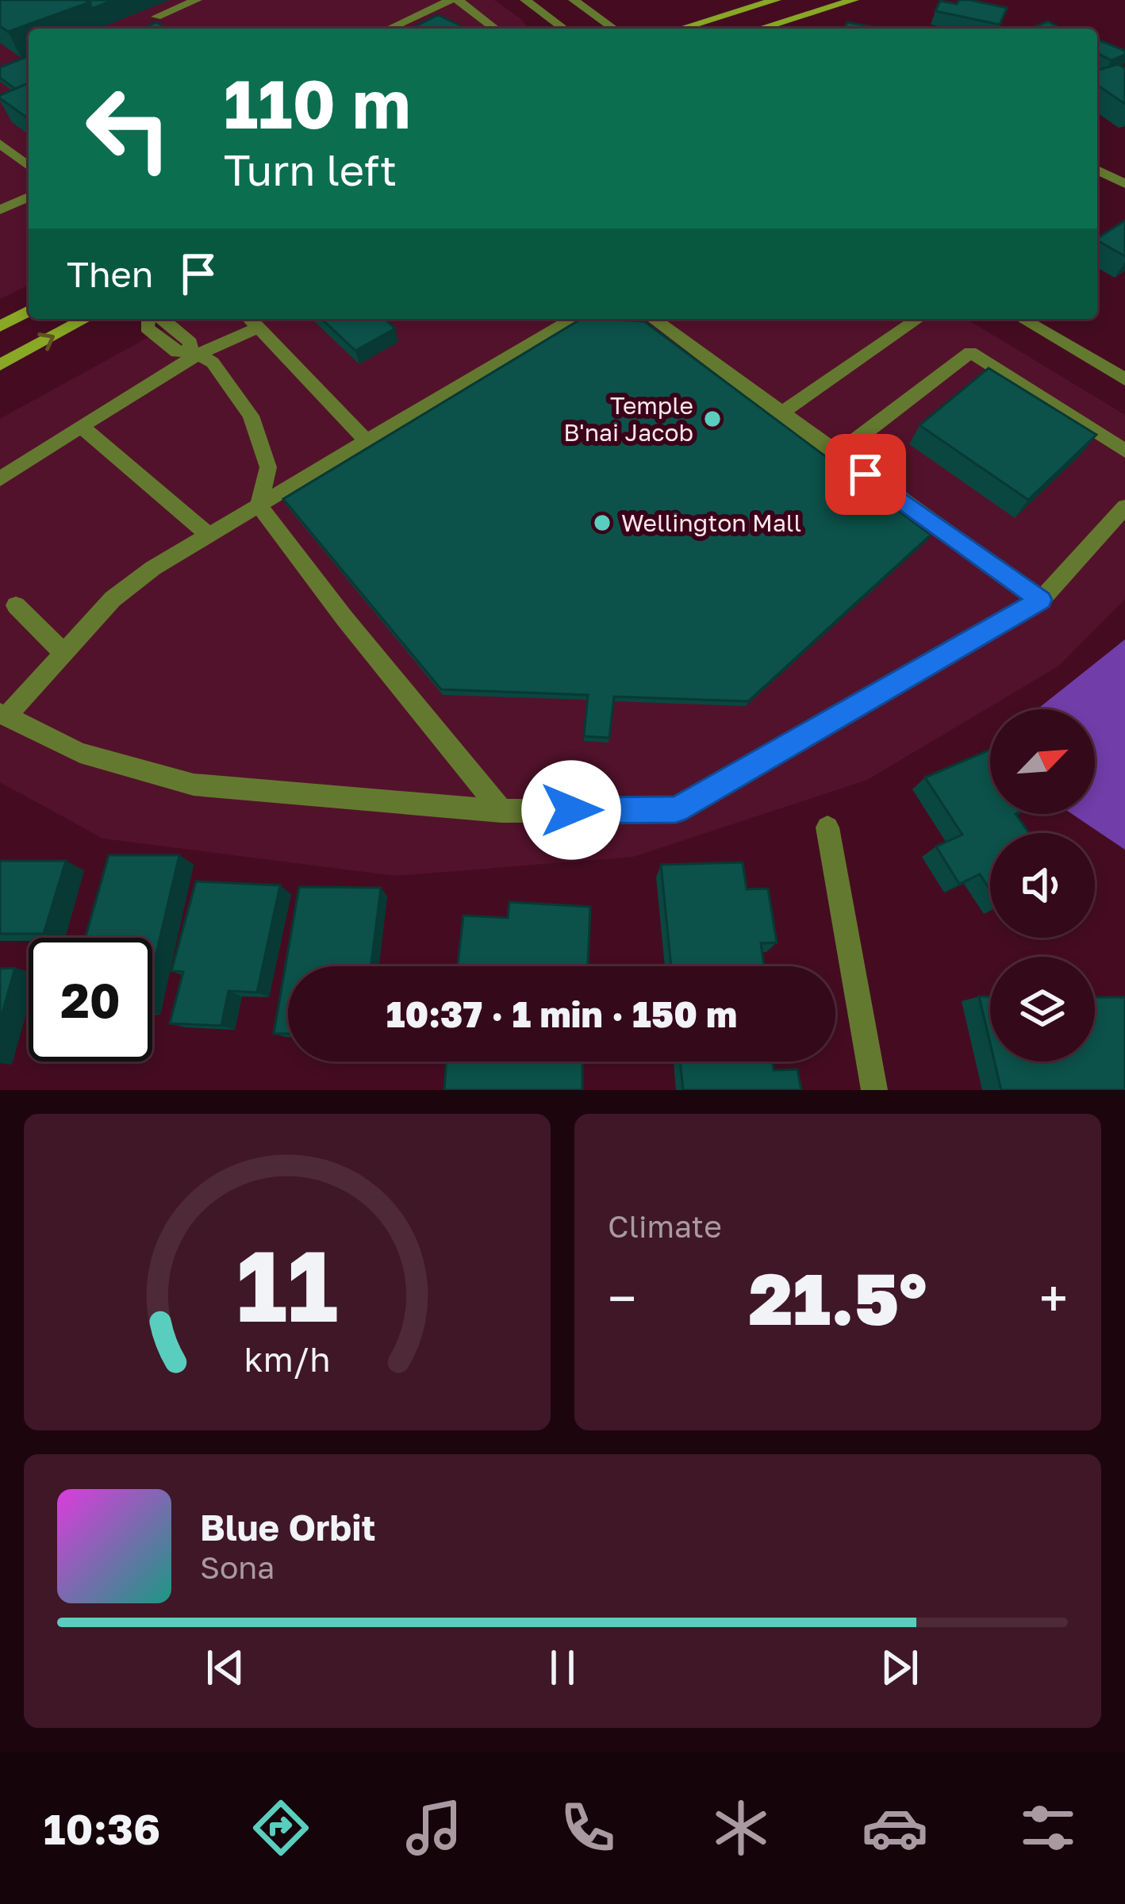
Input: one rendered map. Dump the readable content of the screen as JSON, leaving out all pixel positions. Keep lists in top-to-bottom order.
{
  "places": ["Temple B'nai Jacob", "Wellington Mall"],
  "north": "top right",
  "page": {
    "turn": ["110 m", "Turn left"],
    "then": "Then",
    "limit": "20",
    "trip": "10:37 · 1 min · 150 m",
    "tile": "Climate",
    "heat": ["−", "21.5°", "+"],
    "song": ["Blue Orbit", "Sona"],
    "tabs": "10:36",
    "gauge": ["11", "km/h"]
  }
}
